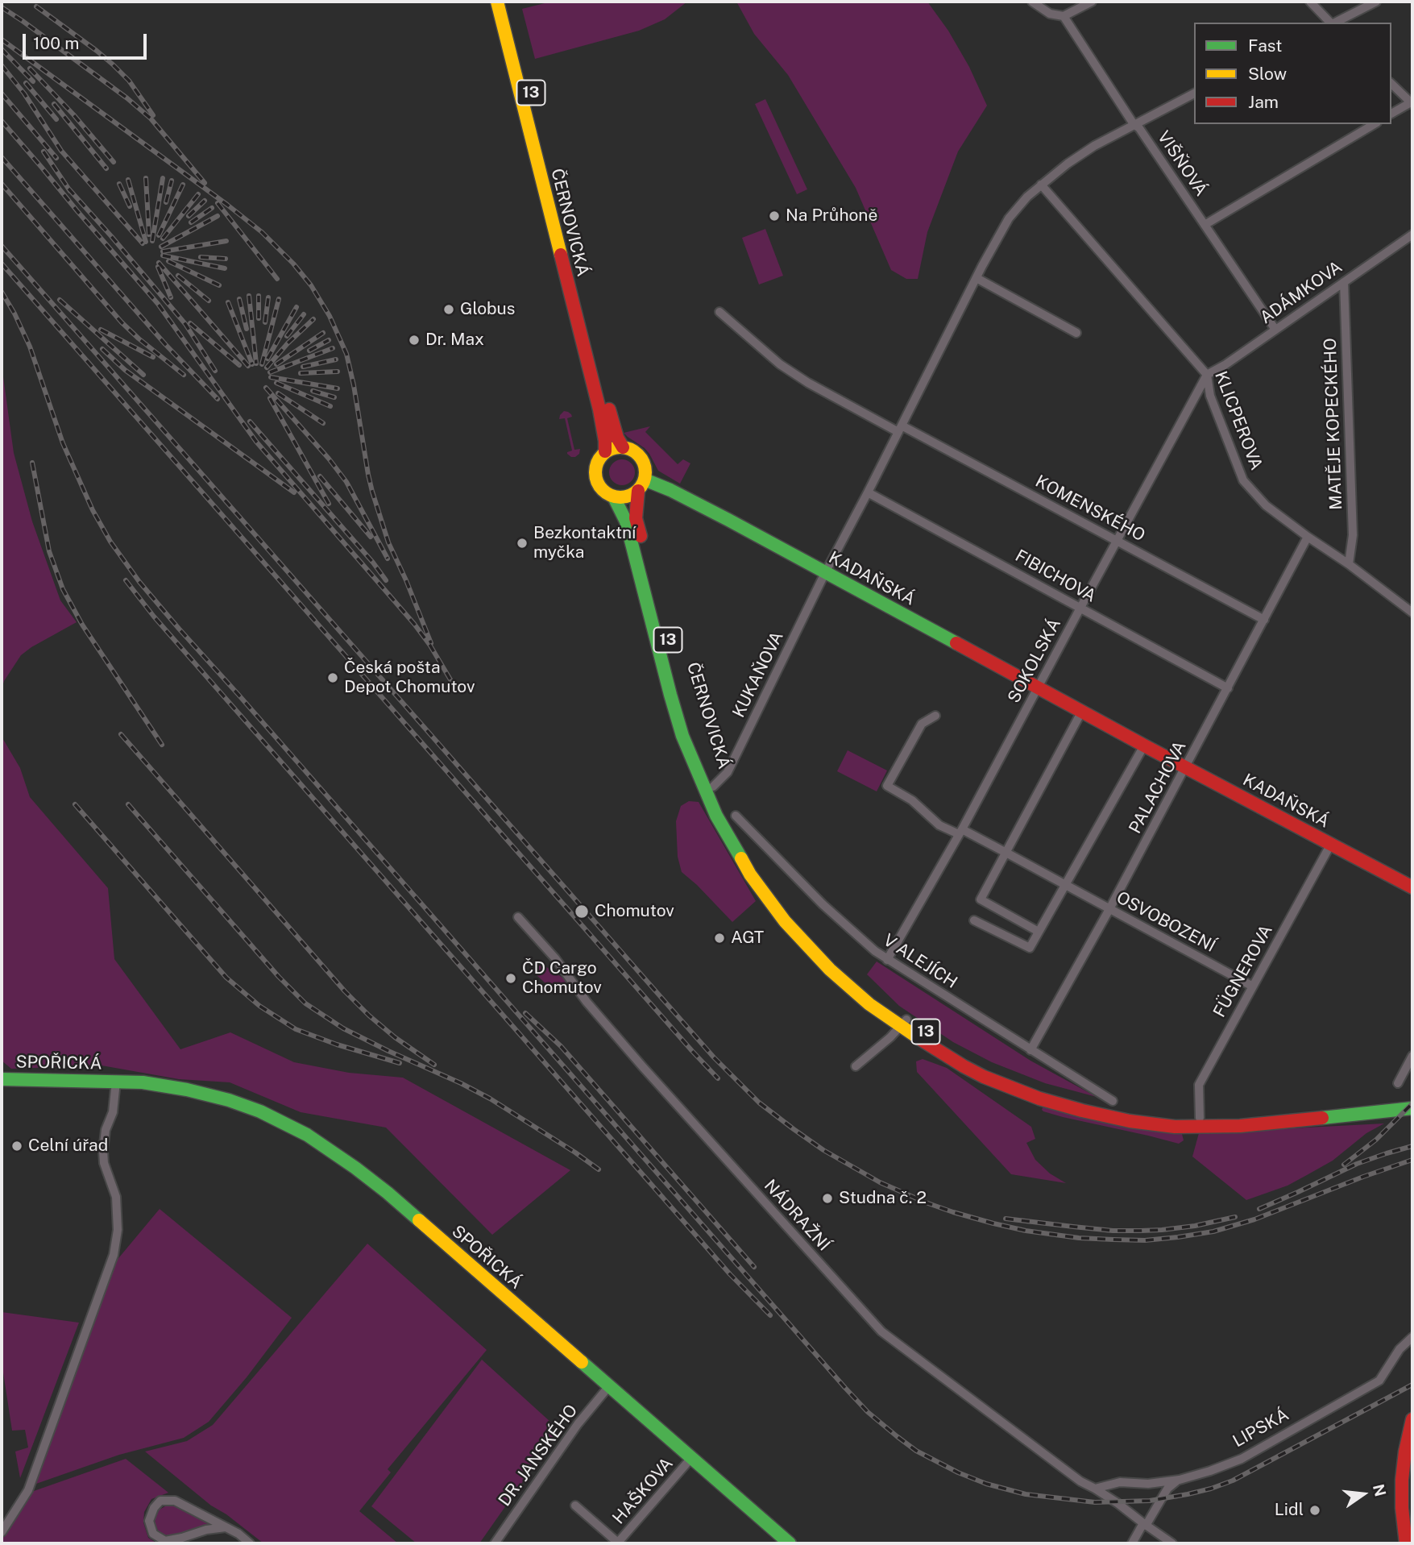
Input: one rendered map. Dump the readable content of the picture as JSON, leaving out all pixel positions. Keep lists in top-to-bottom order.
{
  "streets": {
    "main road": [
      "13",
      "ČERNOVICKÁ",
      "KADAŇSKÁ",
      "SPOŘICKÁ"
    ],
    "street": [
      "VIŠŇOVÁ",
      "ADÁMKOVA",
      "KLICPEROVA",
      "MATĚJE KOPECKÉHO",
      "KOMENSKÉHO",
      "FIBICHOVA",
      "SOKOLSKÁ",
      "KUKAŇOVA",
      "PALACHOVA",
      "OSVOBOZENÍ",
      "V ALEJÍCH",
      "FÜGNEROVA",
      "NÁDRAŽNÍ",
      "LIPSKÁ",
      "DR. JANSKÉHO",
      "HAŠKOVA"
    ]
  },
  "crossings": [
    ["13", "ČERNOVICKÁ"],
    ["13", "KUKAŇOVA"],
    ["13", "FÜGNEROVA"],
    ["VIŠŇOVÁ", "ADÁMKOVA"],
    ["ČERNOVICKÁ", "KADAŇSKÁ"],
    ["ČERNOVICKÁ", "KUKAŇOVA"],
    ["ADÁMKOVA", "KLICPEROVA"],
    ["ADÁMKOVA", "MATĚJE KOPECKÉHO"],
    ["ADÁMKOVA", "SOKOLSKÁ"],
    ["KLICPEROVA", "MATĚJE KOPECKÉHO"],
    ["KLICPEROVA", "SOKOLSKÁ"],
    ["KLICPEROVA", "PALACHOVA"],
    ["KOMENSKÉHO", "SOKOLSKÁ"],
    ["KOMENSKÉHO", "PALACHOVA"],
    ["FIBICHOVA", "SOKOLSKÁ"],
    ["FIBICHOVA", "PALACHOVA"],
    ["KADAŇSKÁ", "SOKOLSKÁ"],
    ["KADAŇSKÁ", "KUKAŇOVA"],
    ["KADAŇSKÁ", "PALACHOVA"],
    ["KADAŇSKÁ", "FÜGNEROVA"],
    ["SOKOLSKÁ", "OSVOBOZENÍ"],
    ["SOKOLSKÁ", "V ALEJÍCH"],
    ["PALACHOVA", "OSVOBOZENÍ"],
    ["PALACHOVA", "V ALEJÍCH"],
    ["OSVOBOZENÍ", "FÜGNEROVA"],
    ["SPOŘICKÁ", "DR. JANSKÉHO"],
    ["SPOŘICKÁ", "HAŠKOVA"],
    ["NÁDRAŽNÍ", "LIPSKÁ"]
  ],
  "places": [
    "Na Průhoně",
    "Globus",
    "Dr. Max",
    "Bezkontaktní myčka",
    "Česká pošta Depot Chomutov",
    "Chomutov",
    "AGT",
    "ČD Cargo Chomutov",
    "Celní úřad",
    "Studna č. 2",
    "Lidl"
  ],
  "legend": ["Fast", "Slow", "Jam"],
  "scale_bar": "100 m",
  "north": "right"
}
